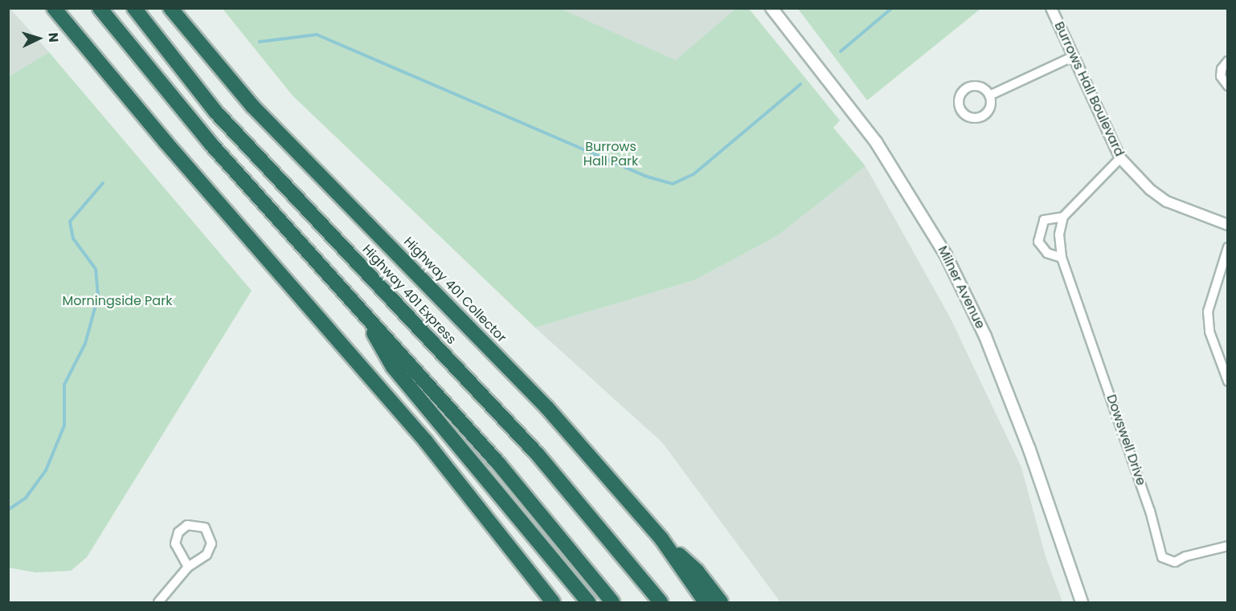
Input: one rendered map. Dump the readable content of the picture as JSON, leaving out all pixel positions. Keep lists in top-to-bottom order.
{
  "streets": {
    "highway": ["Highway 401 Collector", "Highway 401 Express"],
    "main road": ["Milner Avenue"],
    "street": ["Burrows Hall Boulevard", "Dowswell Drive"]
  },
  "parks": ["Burrows Hall Park", "Morningside Park"],
  "north": "right"
}
